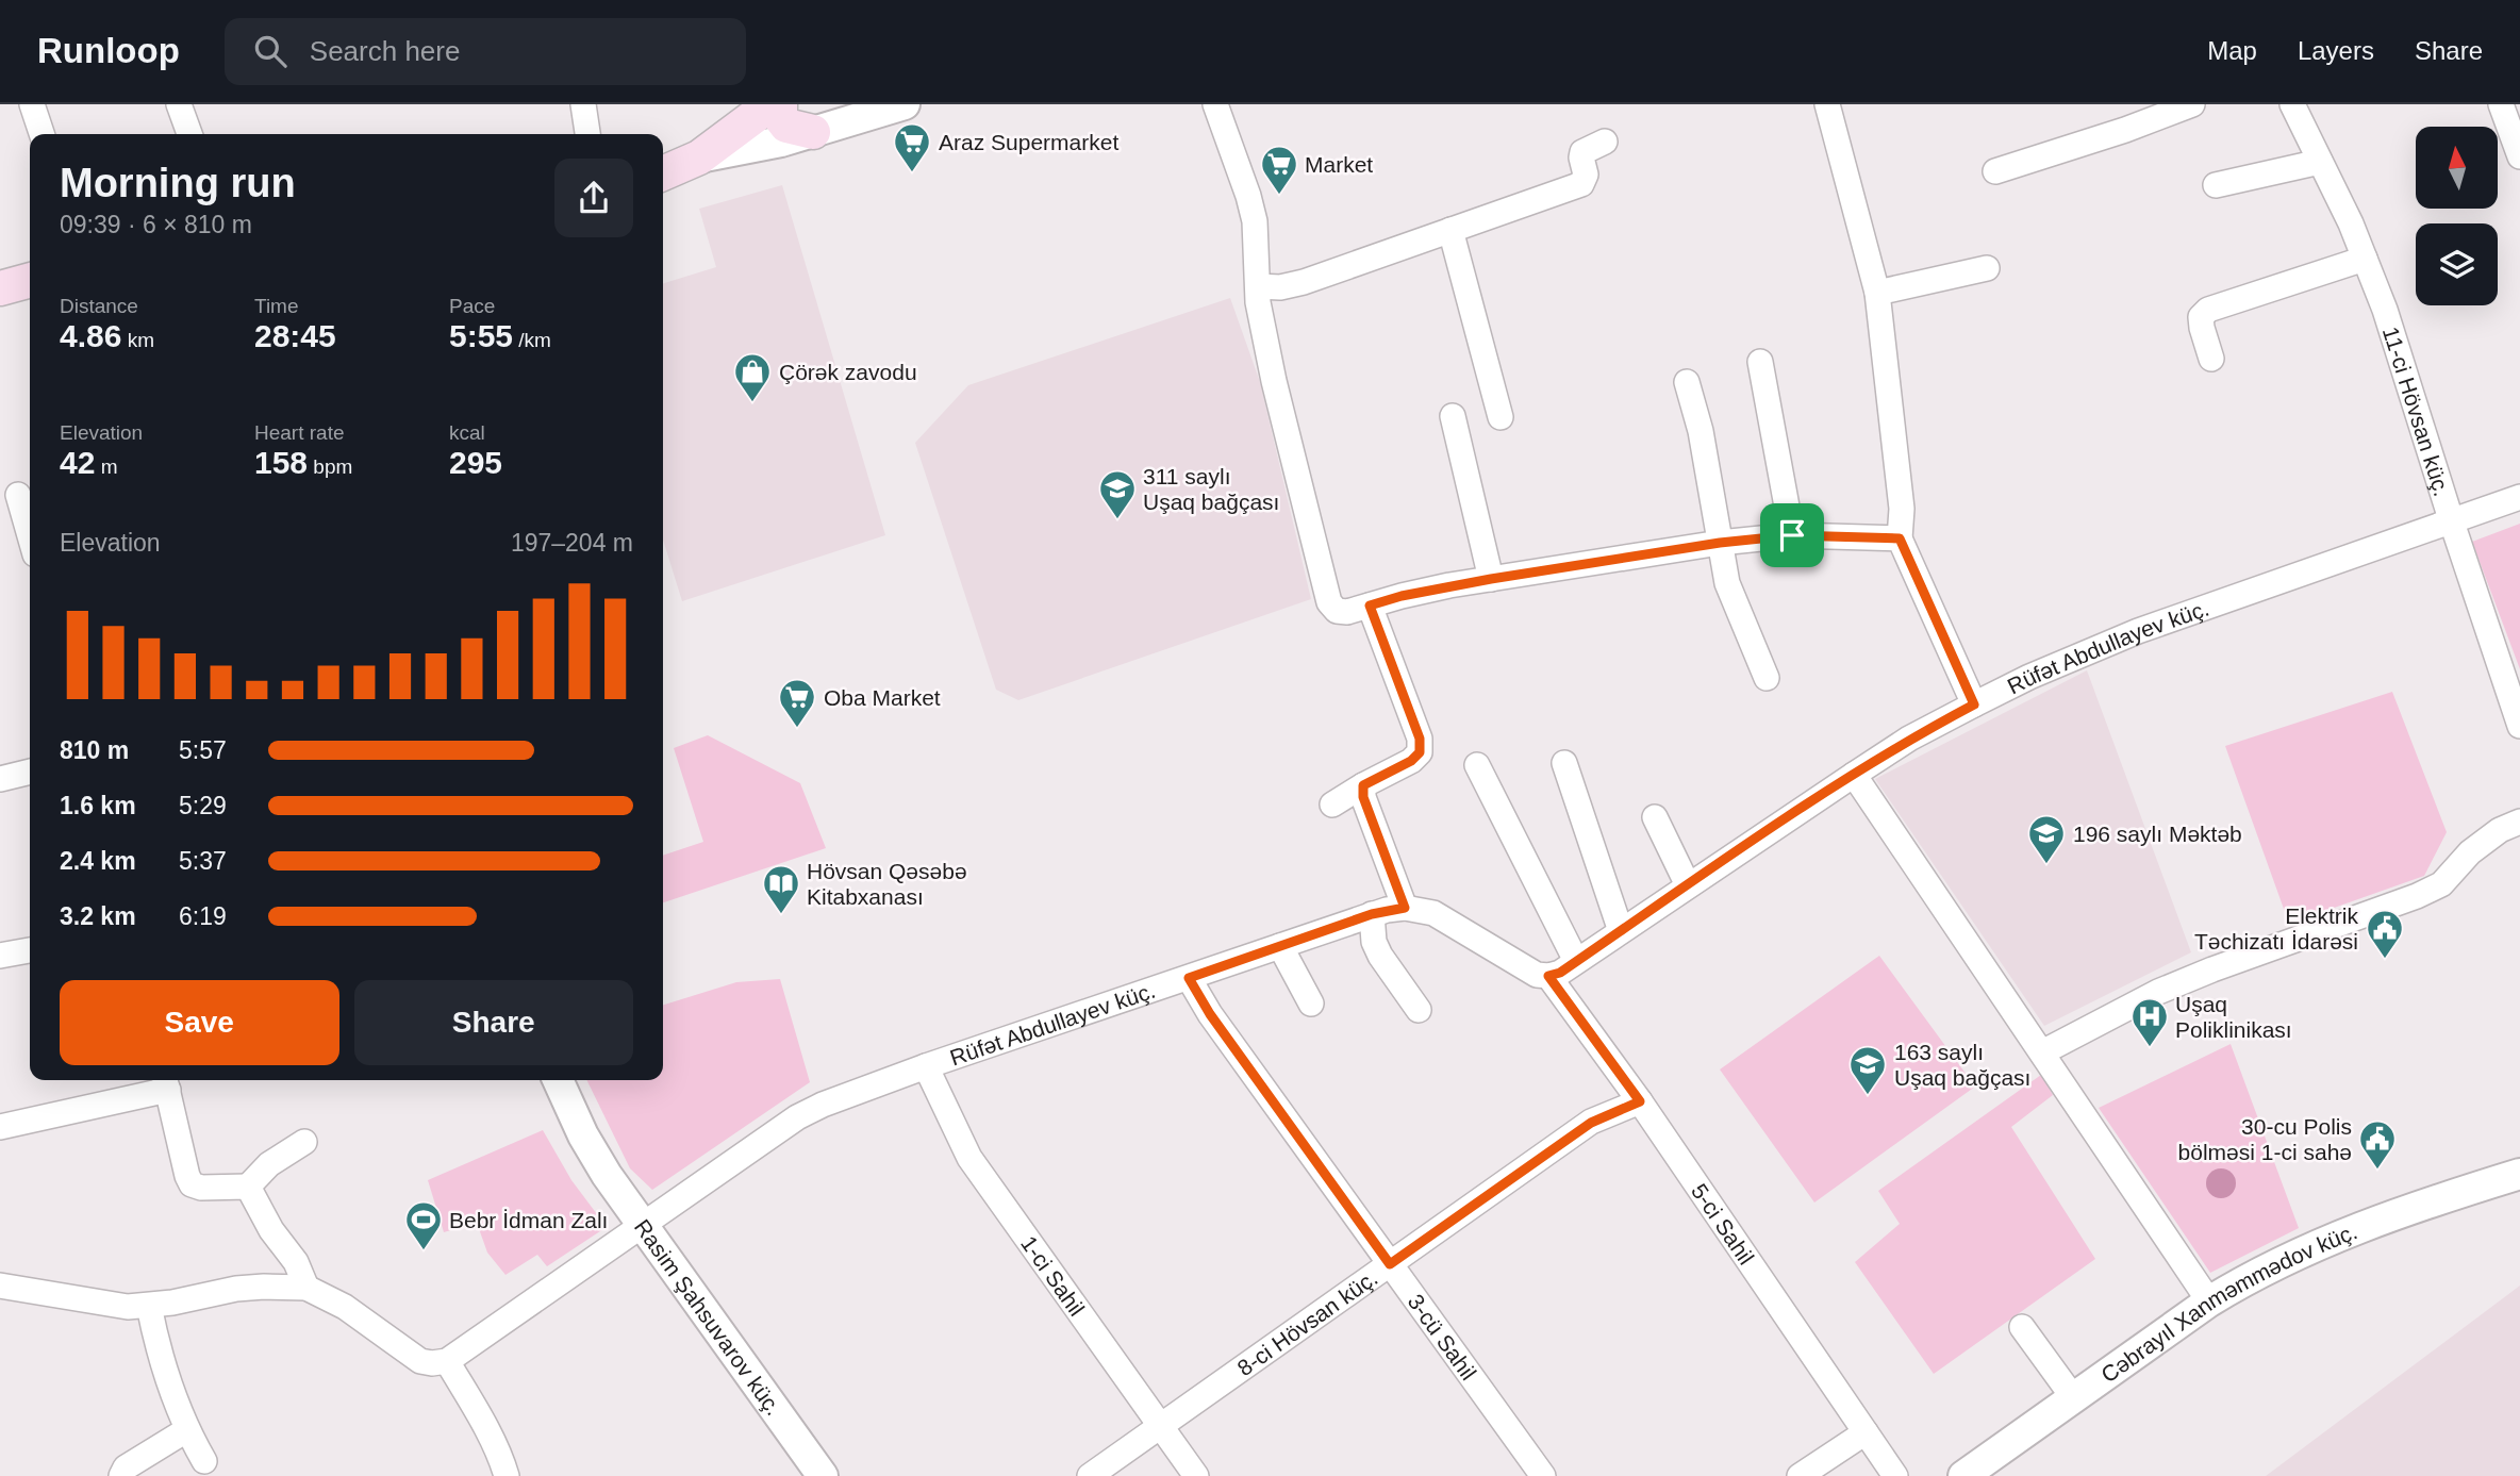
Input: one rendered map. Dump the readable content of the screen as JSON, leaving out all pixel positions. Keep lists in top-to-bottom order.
{
  "streets": {
    "street": [
      "11-ci Hövsan küç.",
      "Rüfət Abdullayev küç.",
      "5-ci Sahil",
      "1-ci Sahil",
      "Cəbrayıl Xanməmmədov küç.",
      "Rasim Şahsuvarov küç.",
      "8-ci Hövsan küç.",
      "3-cü Sahil"
    ]
  },
  "crossings": [
    ["11-ci Hövsan küç.", "Rüfət Abdullayev küç."],
    ["Rüfət Abdullayev küç.", "5-ci Sahil"],
    ["Rüfət Abdullayev küç.", "1-ci Sahil"],
    ["Rüfət Abdullayev küç.", "Rasim Şahsuvarov küç."],
    ["Rüfət Abdullayev küç.", "3-cü Sahil"],
    ["5-ci Sahil", "8-ci Hövsan küç."],
    ["1-ci Sahil", "8-ci Hövsan küç."],
    ["8-ci Hövsan küç.", "3-cü Sahil"]
  ],
  "places": {
    "supermarket": ["Araz Supermarket", "Market", "Oba Market"],
    "shop": ["Çörək zavodu"],
    "school or university": ["311 saylı Uşaq bağçası", "196 saylı Məktəb", "163 saylı Uşaq bağçası"],
    "library": ["Hövsan Qəsəbə Kitabxanası"],
    "public building": ["Elektrik Təchizatı İdarəsi", "30-cu Polis bölməsi 1-ci sahə"],
    "hospital": ["Uşaq Poliklinikası"],
    "sports": ["Bebr İdman Zalı"]
  },
  "north": "top",
  "page": {
    "header": "Runloop",
    "search": "Search here",
    "nav": ["Map", "Layers", "Share"],
    "heading": ["Morning run", "09:39 · 6 × 810 m"],
    "stats": [
      ["Distance", "4.86 km"],
      ["Time", "28:45"],
      ["Pace", "5:55 /km"],
      ["Elevation", "42 m"],
      ["Heart rate", "158 bpm"],
      ["kcal", "295"]
    ],
    "chart": ["Elevation", "197–204 m"],
    "list": [
      {
        "name": "810 m",
        "note": "5:57"
      },
      {
        "name": "1.6 km",
        "note": "5:29"
      },
      {
        "name": "2.4 km",
        "note": "5:37"
      },
      {
        "name": "3.2 km",
        "note": "6:19"
      }
    ],
    "buttons": ["Save", "Share"]
  }
}
